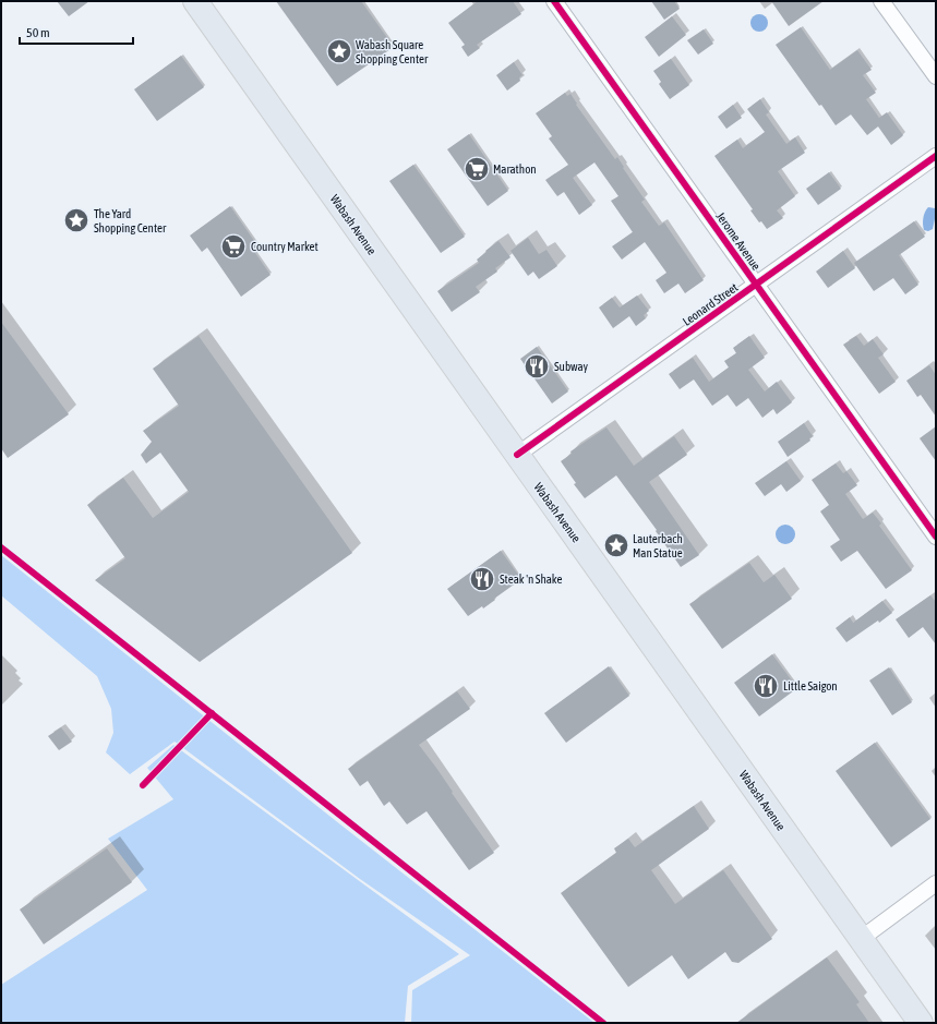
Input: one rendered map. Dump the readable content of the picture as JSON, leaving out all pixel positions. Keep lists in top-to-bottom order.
{
  "streets": {
    "main road": ["Wabash Avenue"],
    "street": ["Jerome Avenue", "Leonard Street"]
  },
  "crossings": [
    ["Wabash Avenue", "Leonard Street"],
    ["Jerome Avenue", "Leonard Street"]
  ],
  "places": {
    "place": ["Wabash Square Shopping Center", "The Yard Shopping Center", "Lauterbach Man Statue"],
    "supermarket": ["Marathon", "Country Market"],
    "restaurant": ["Subway", "Steak 'n Shake", "Little Saigon"]
  },
  "scale_bar": "50 m"
}
